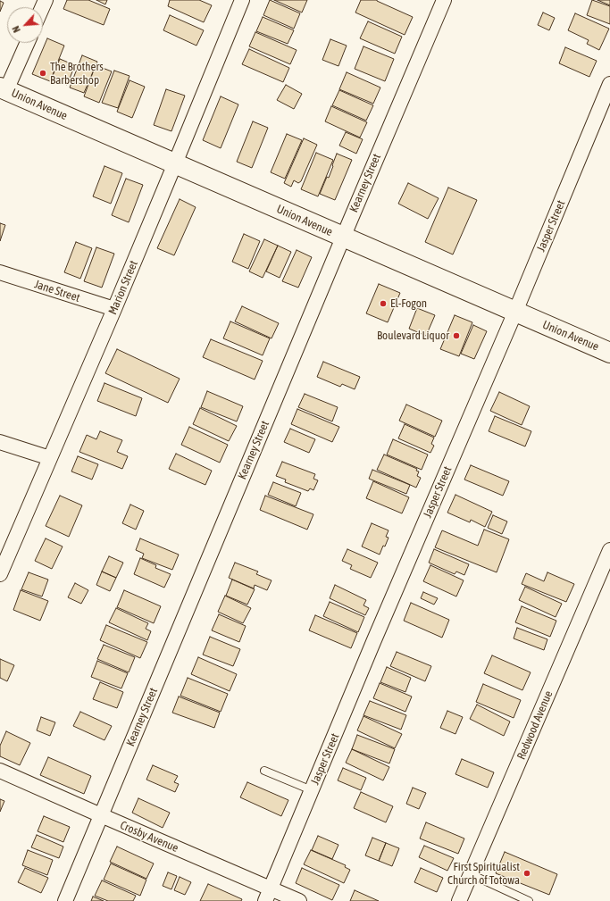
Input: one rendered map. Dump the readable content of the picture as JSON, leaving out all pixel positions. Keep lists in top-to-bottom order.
{
  "streets": {
    "main road": ["Union Avenue"],
    "street": [
      "Kearney Street",
      "Jasper Street",
      "Marion Street",
      "Jane Street",
      "Redwood Avenue",
      "Crosby Avenue"
    ]
  },
  "crossings": [
    ["Union Avenue", "Kearney Street"],
    ["Union Avenue", "Jasper Street"],
    ["Union Avenue", "Marion Street"],
    ["Kearney Street", "Crosby Avenue"],
    ["Jasper Street", "Crosby Avenue"],
    ["Marion Street", "Jane Street"]
  ],
  "places": [
    "The Brothers Barbershop",
    "El-Fogon",
    "Boulevard Liquor",
    "First Spiritualist Church of Totowa"
  ],
  "north": "bottom left"
}
